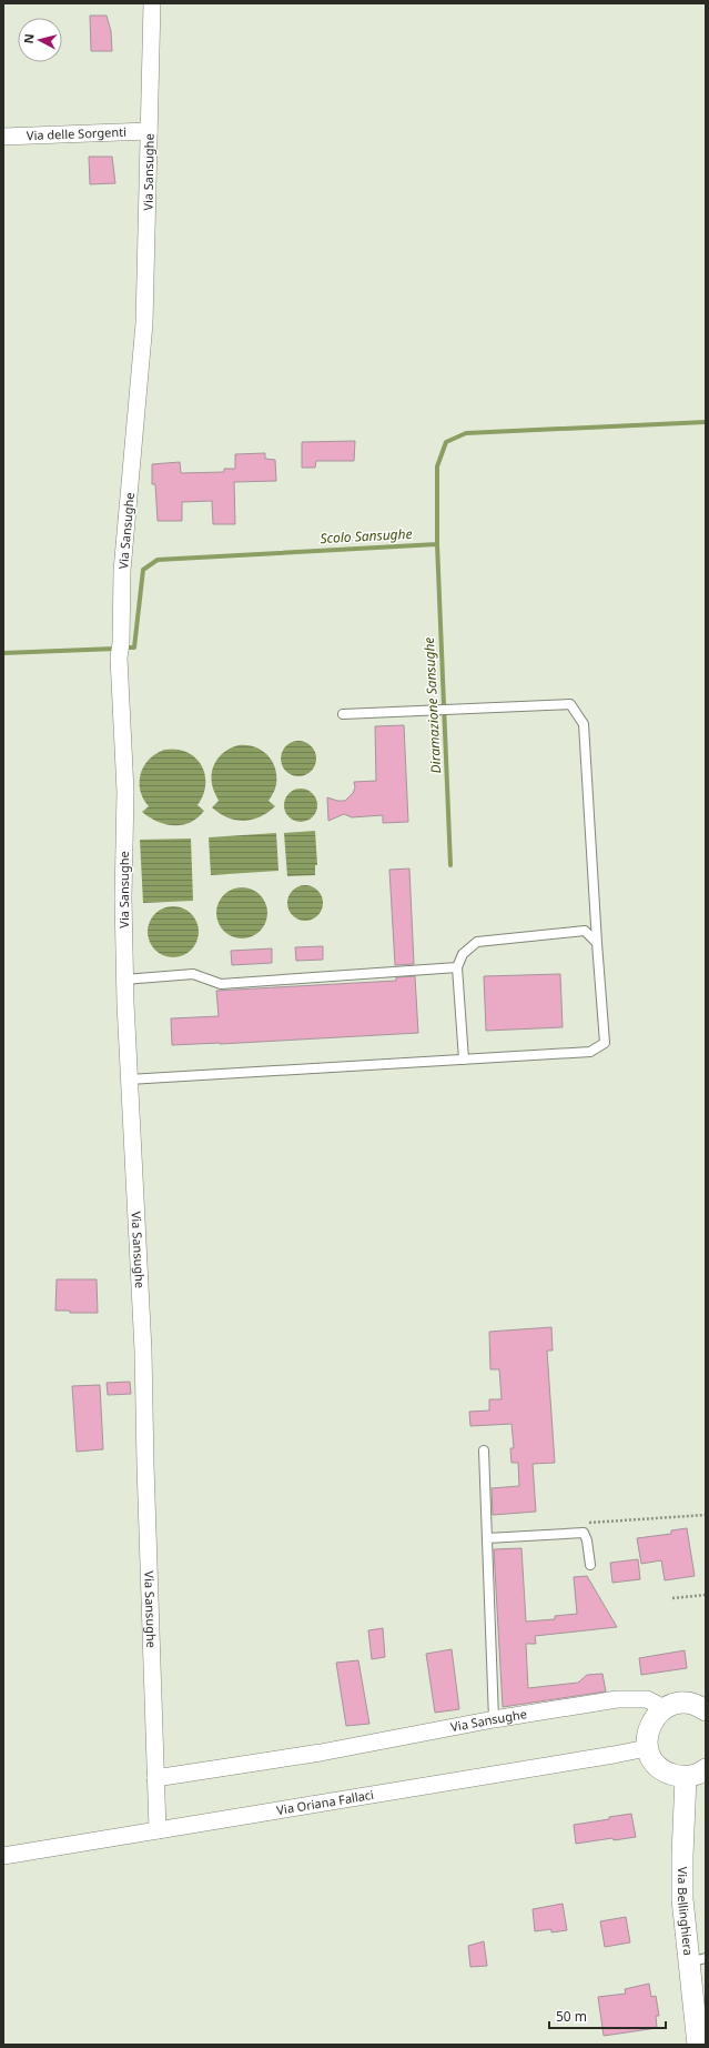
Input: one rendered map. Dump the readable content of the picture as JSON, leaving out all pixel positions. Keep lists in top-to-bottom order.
{
  "streets": {
    "street": [
      "Via delle Sorgenti",
      "Via Sansughe",
      "Via Oriana Fallaci",
      "Via Bellinghiera"
    ]
  },
  "crossings": [
    ["Via delle Sorgenti", "Via Sansughe"],
    ["Via Sansughe", "Via Oriana Fallaci"]
  ],
  "water": ["Scolo Sansughe", "Diramazione Sansughe"],
  "scale_bar": "50 m",
  "north": "left"
}
